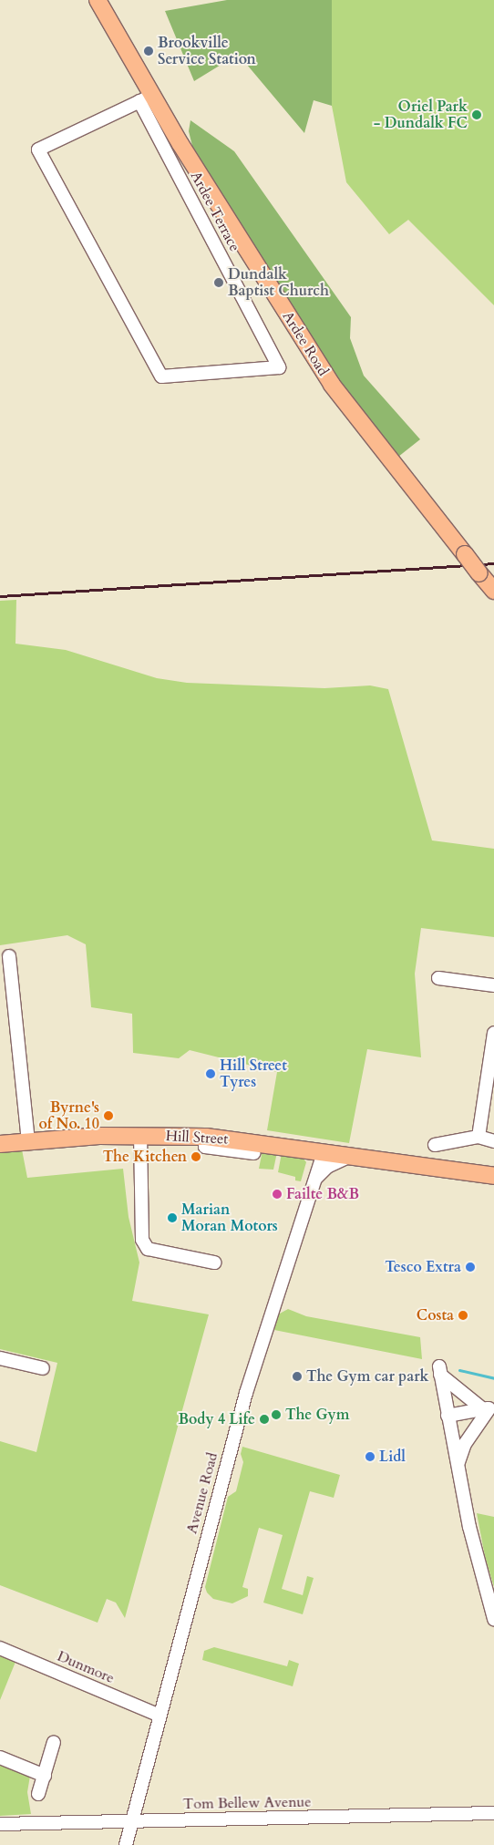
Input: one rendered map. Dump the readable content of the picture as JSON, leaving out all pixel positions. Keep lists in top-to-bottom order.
{
  "streets": {
    "main road": ["Ardee Road", "Hill Street"],
    "street": [
      "Ardee Terrace",
      "Avenue Road",
      "Dunmore",
      "Tom Bellew Avenue"
    ]
  },
  "crossings": [
    ["Ardee Terrace", "Ardee Road"],
    ["Hill Street", "Avenue Road"],
    ["Avenue Road", "Dunmore"],
    ["Avenue Road", "Tom Bellew Avenue"]
  ],
  "places": [
    "Brookville Service Station",
    "Oriel Park - Dundalk FC",
    "Dundalk Baptist Church",
    "Hill Street Tyres",
    "Byrne's of No. 10",
    "The Kitchen",
    "Failte B&B",
    "Marian Moran Motors",
    "Tesco Extra",
    "Costa",
    "The Gym car park",
    "The Gym",
    "Body 4 Life",
    "Lidl"
  ]
}
